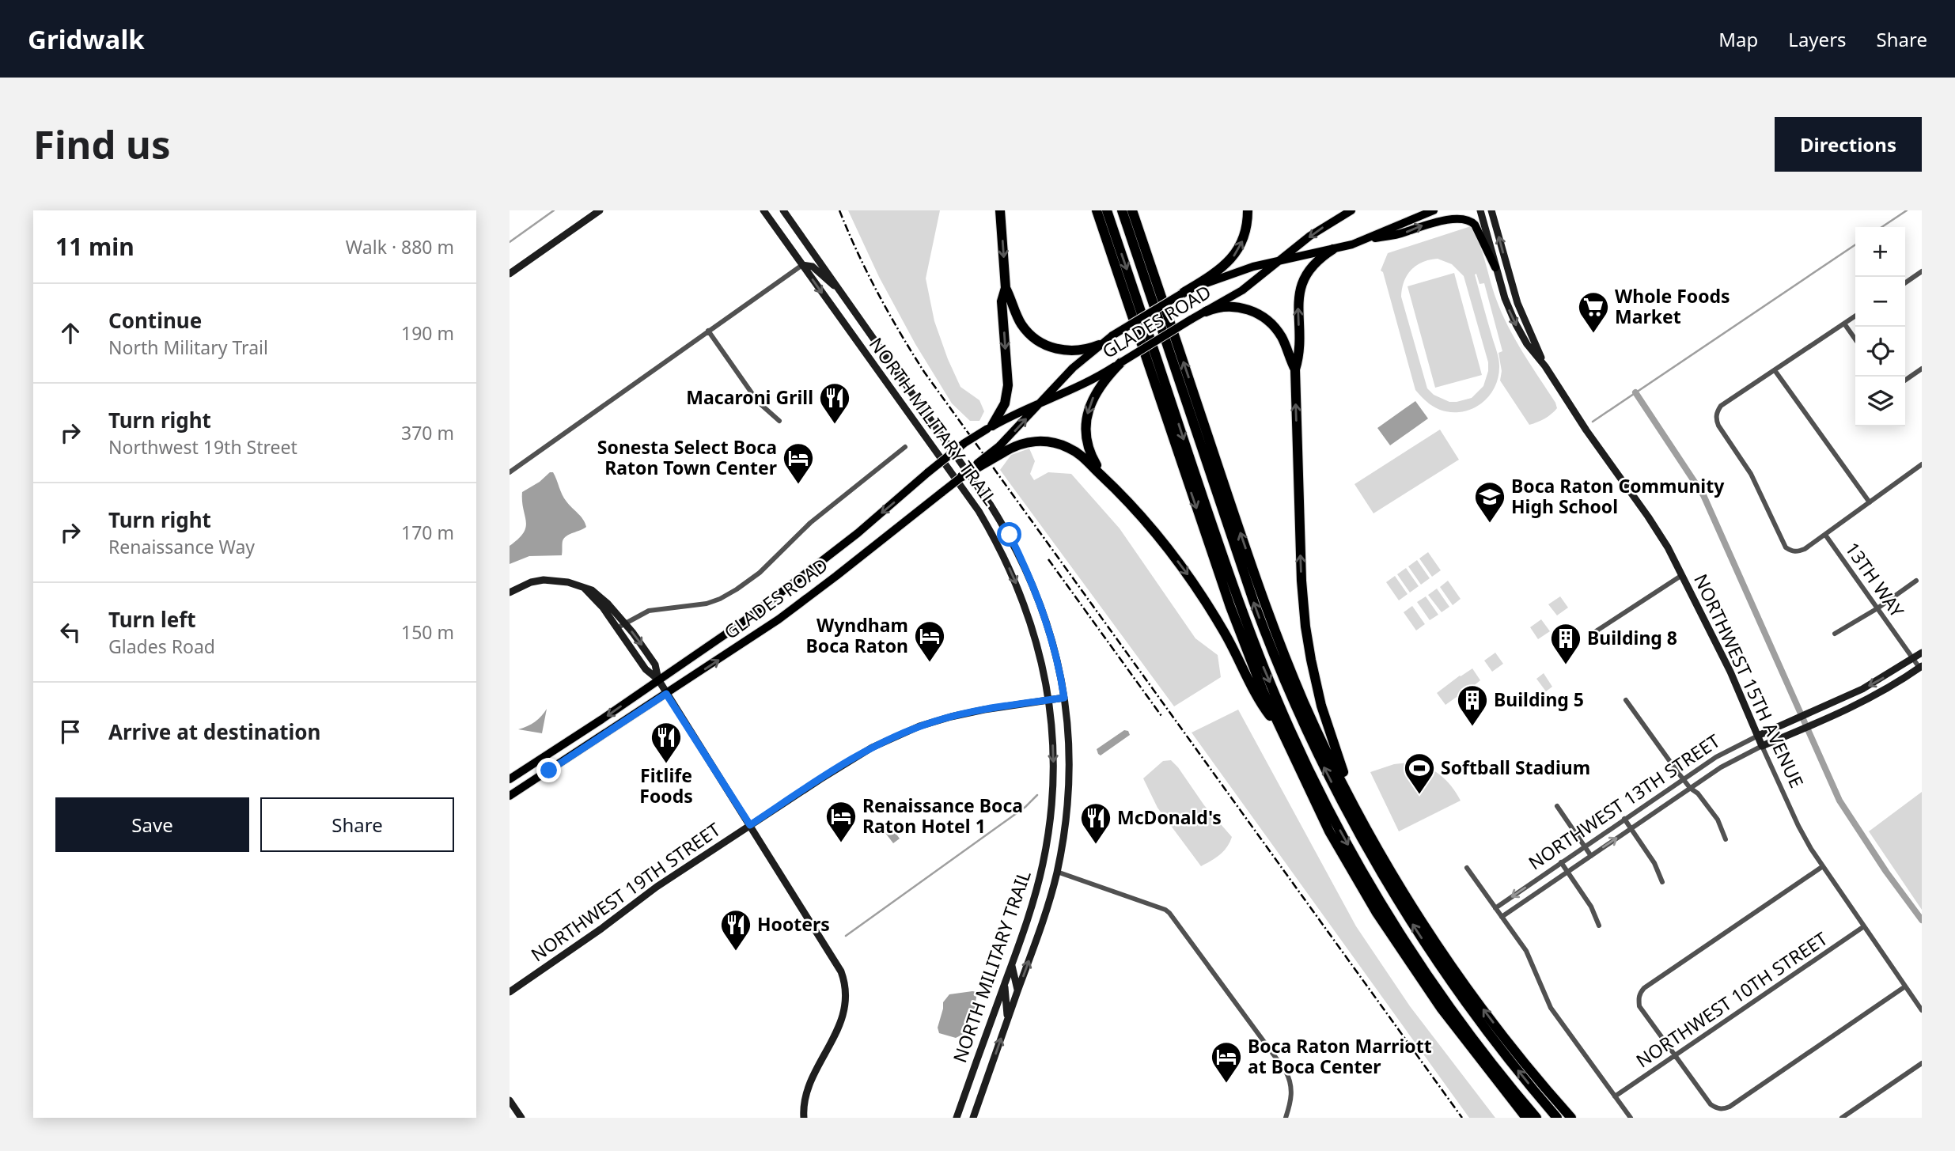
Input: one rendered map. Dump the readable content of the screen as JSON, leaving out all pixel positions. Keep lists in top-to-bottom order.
{
  "streets": {
    "main road": ["GLADES ROAD"],
    "street": [
      "NORTH MILITARY TRAIL",
      "13TH WAY",
      "NORTHWEST 15TH AVENUE",
      "NORTHWEST 13TH STREET",
      "NORTHWEST 19TH STREET",
      "NORTHWEST 10TH STREET"
    ]
  },
  "crossings": [
    ["NORTH MILITARY TRAIL", "NORTHWEST 19TH STREET"],
    ["13TH WAY", "NORTHWEST 13TH STREET"],
    ["NORTHWEST 15TH AVENUE", "NORTHWEST 13TH STREET"],
    ["NORTHWEST 15TH AVENUE", "NORTHWEST 10TH STREET"]
  ],
  "places": {
    "supermarket": ["Whole Foods Market"],
    "restaurant": [
      "Macaroni Grill",
      "Fitlife Foods",
      "McDonald's",
      "Hooters"
    ],
    "hotel": [
      "Sonesta Select Boca Raton Town Center",
      "Wyndham Boca Raton",
      "Renaissance Boca Raton Hotel 1",
      "Boca Raton Marriott at Boca Center"
    ],
    "school or university": ["Boca Raton Community High School"],
    "building": ["Building 8", "Building 5"],
    "sports": ["Softball Stadium"]
  },
  "page": {
    "header": "Gridwalk",
    "nav": ["Map", "Layers", "Share"],
    "buttons": [
      "Directions",
      ["Save", "Share"]
    ],
    "title": "Find us",
    "heading": ["11 min", "Walk · 880 m"],
    "map_buttons": ["+", "−"],
    "list": [
      ["Continue", "North Military Trail", "190 m"],
      ["Turn right", "Northwest 19th Street", "370 m"],
      ["Turn right", "Renaissance Way", "170 m"],
      ["Turn left", "Glades Road", "150 m"],
      "Arrive at destination"
    ]
  }
}
